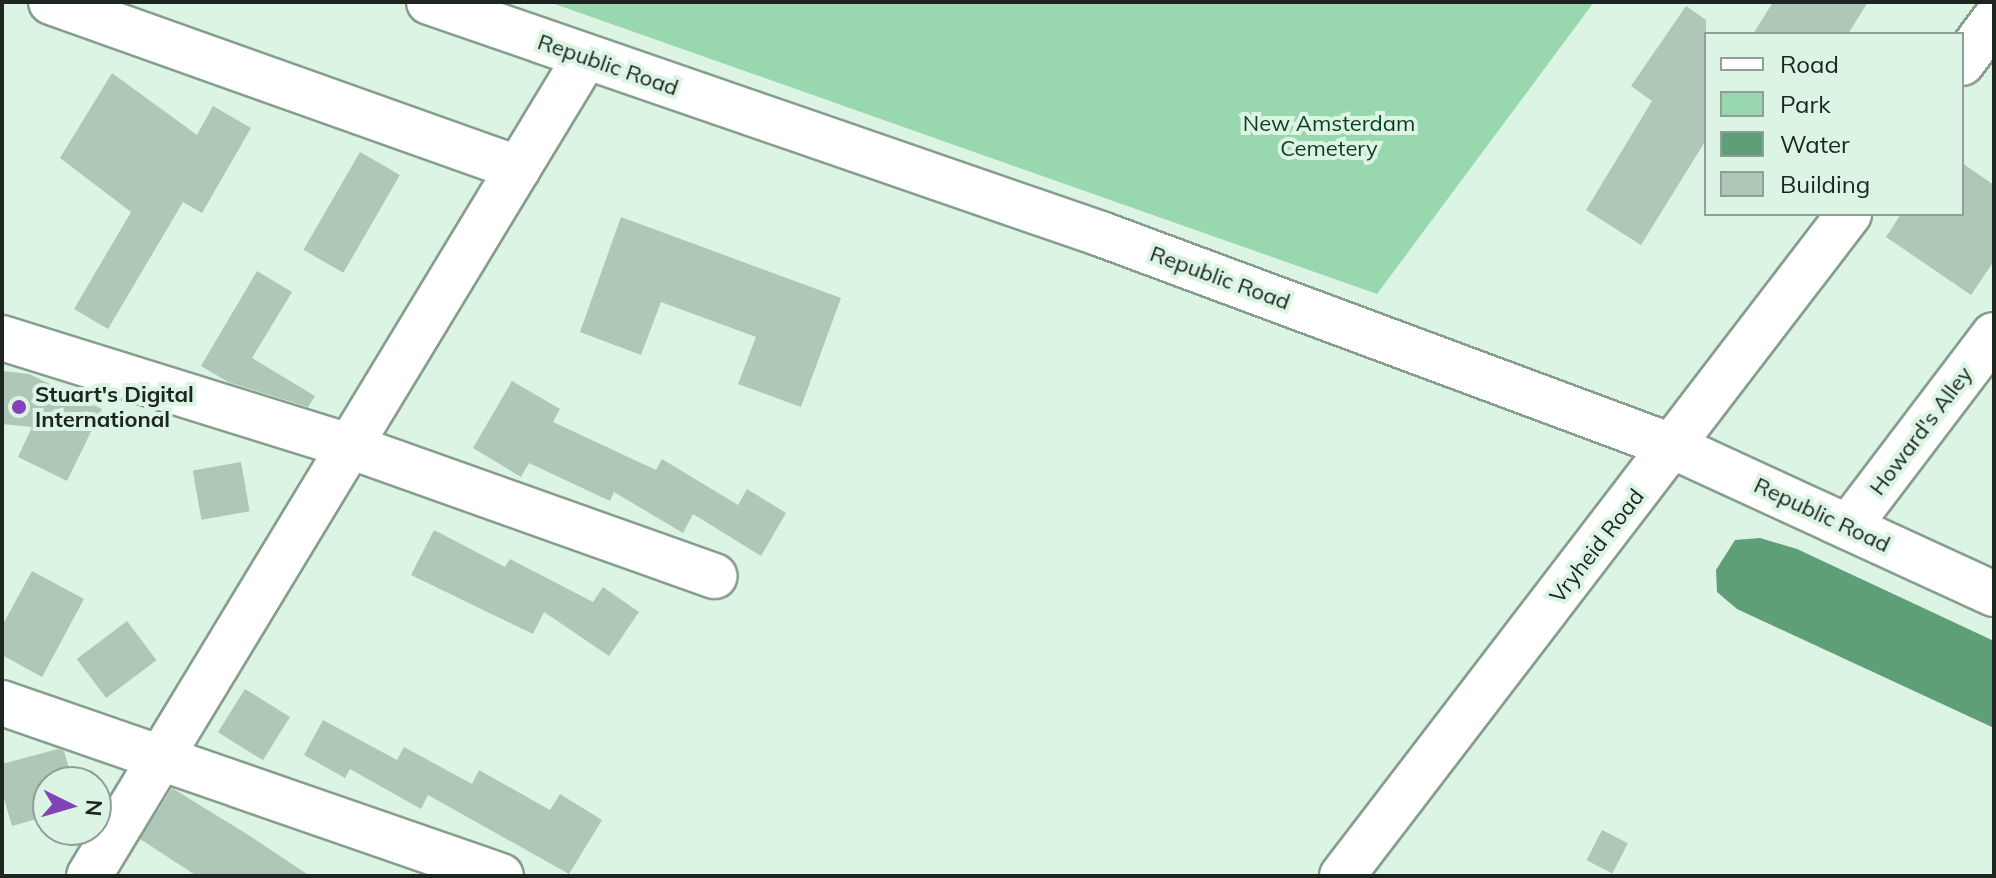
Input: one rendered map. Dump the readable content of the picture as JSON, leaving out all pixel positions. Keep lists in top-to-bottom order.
{
  "streets": {
    "street": ["Republic Road", "Howard's Alley", "Vryheid Road"]
  },
  "crossings": [
    ["Republic Road", "Howard's Alley"],
    ["Republic Road", "Vryheid Road"]
  ],
  "parks": ["New Amsterdam Cemetery"],
  "places": ["Stuart's Digital International"],
  "legend": [
    "Road",
    "Park",
    "Water",
    "Building"
  ],
  "north": "right"
}
